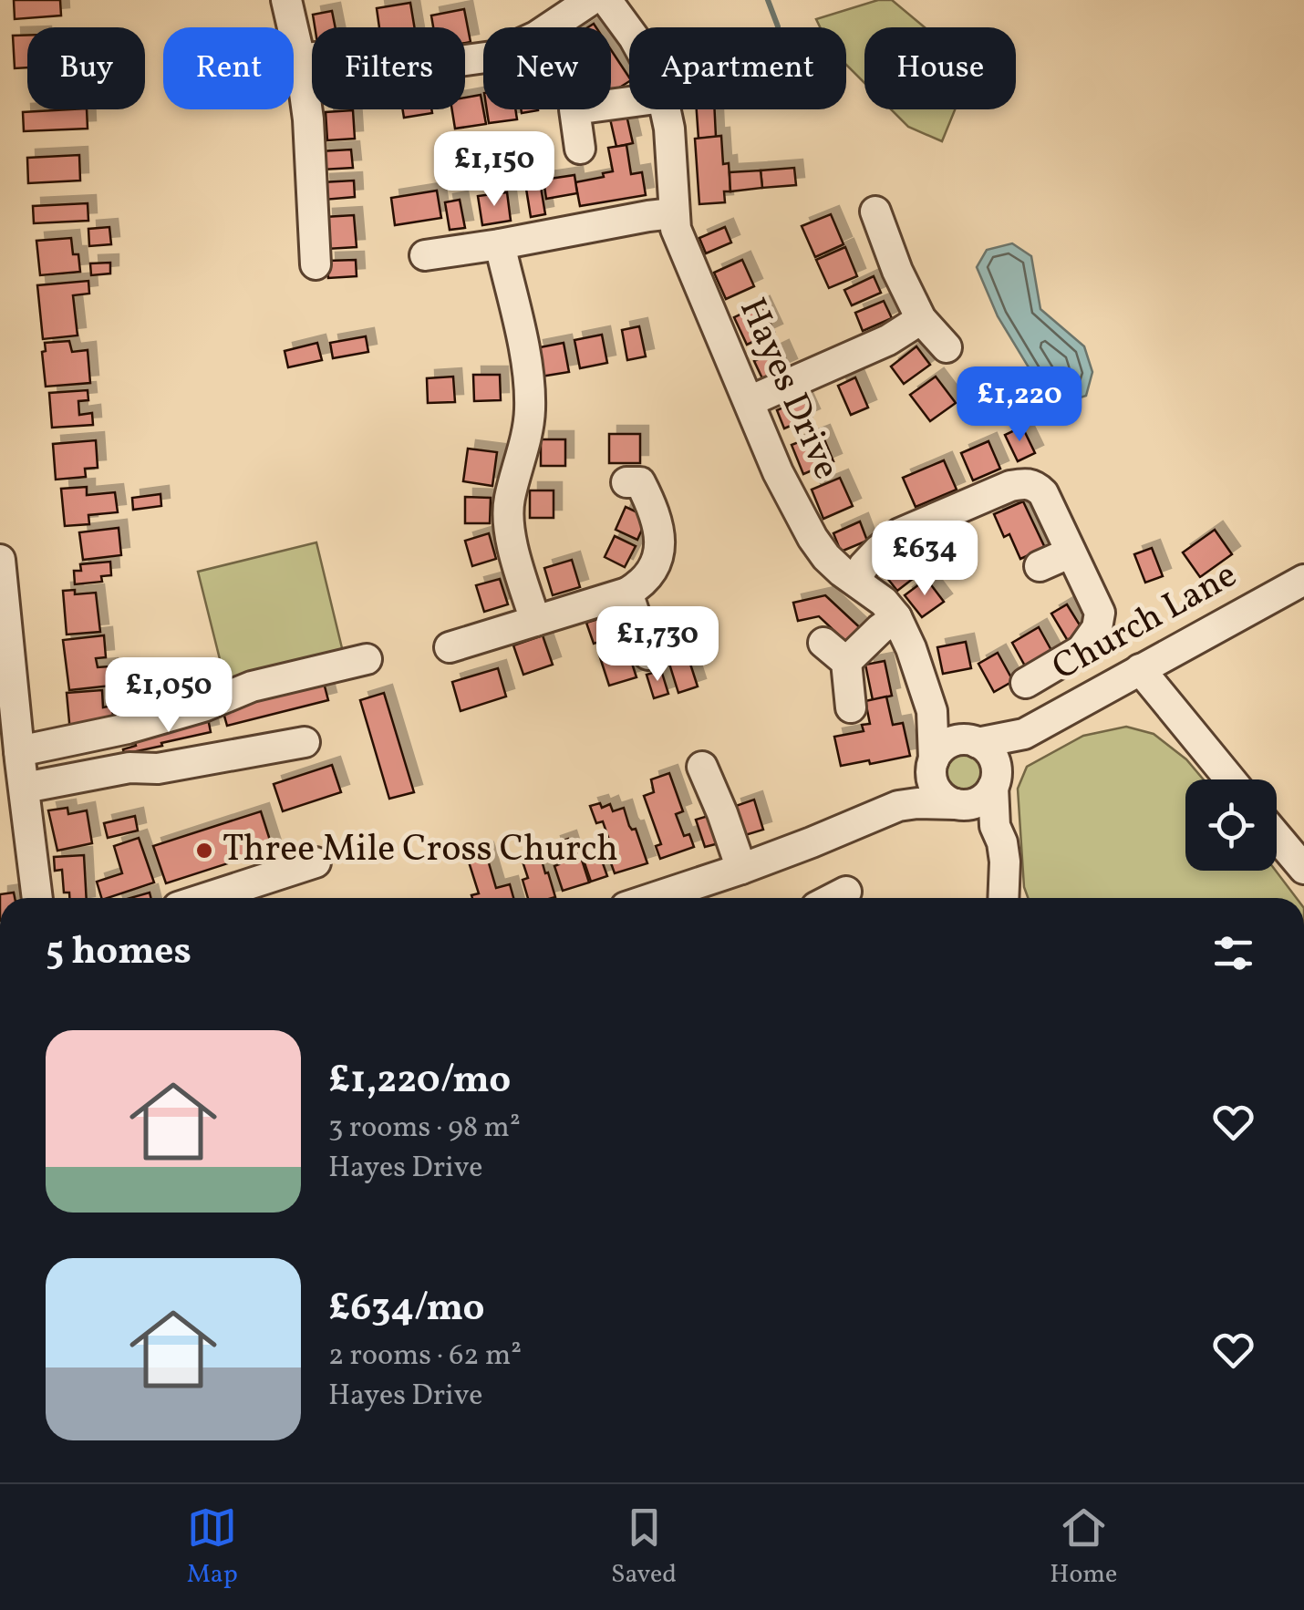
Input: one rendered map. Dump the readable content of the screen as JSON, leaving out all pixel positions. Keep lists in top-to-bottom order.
{
  "streets": {
    "street": ["Hayes Drive", "Church Lane"]
  },
  "crossings": [
    ["Hayes Drive", "Church Lane"]
  ],
  "places": ["Three Mile Cross Church"],
  "page": {
    "chip": [
      "Buy",
      "Rent",
      "Filters",
      "New",
      "Apartment",
      "House"
    ],
    "price": [
      "£1,150",
      "£1,220",
      "£634",
      "£1,730",
      "£1,050"
    ],
    "heading": "5 homes",
    "list": [
      {
        "name": "£1,220/mo",
        "note": "3 rooms · 98 m² · Hayes Drive"
      },
      {
        "name": "£634/mo",
        "note": "2 rooms · 62 m² · Hayes Drive"
      }
    ],
    "tabs": ["Map", "Saved", "Home"]
  }
}
